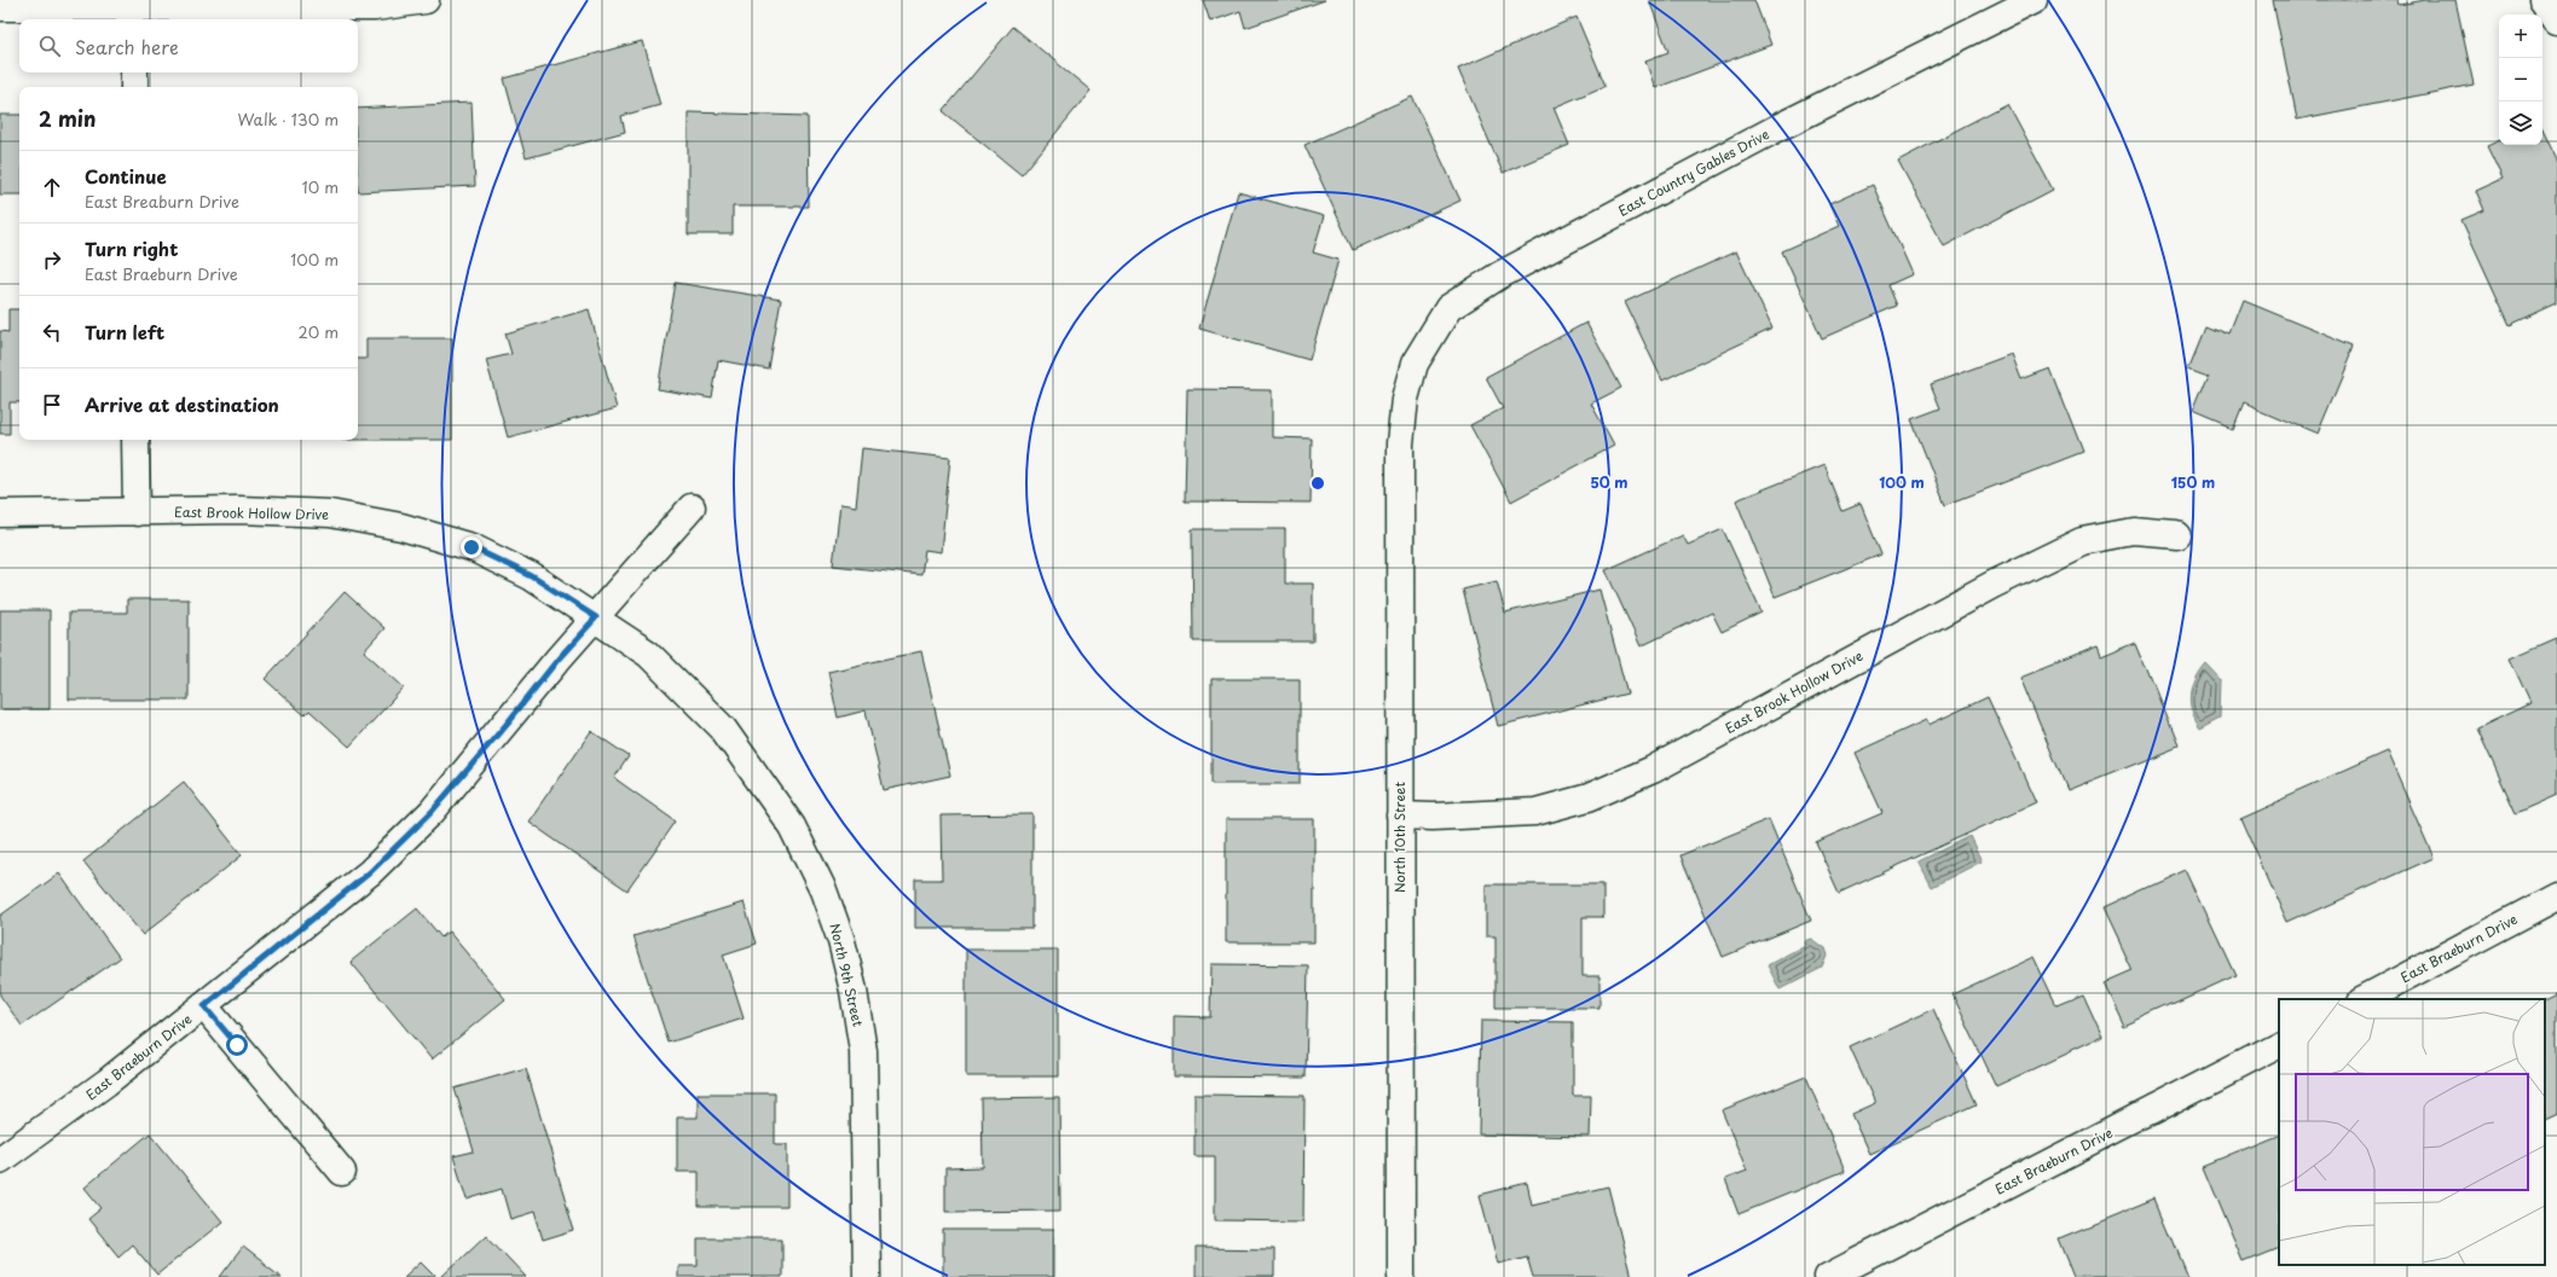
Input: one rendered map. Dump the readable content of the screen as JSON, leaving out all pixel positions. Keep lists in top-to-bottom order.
{
  "streets": {
    "street": [
      "East Country Gables Drive",
      "East Brook Hollow Drive",
      "North 10th Street",
      "East Braeburn Drive",
      "North 9th Street"
    ]
  },
  "crossings": [
    ["East Country Gables Drive", "North 10th Street"],
    ["East Brook Hollow Drive", "North 10th Street"],
    ["East Brook Hollow Drive", "East Braeburn Drive"],
    ["East Brook Hollow Drive", "North 9th Street"],
    ["East Braeburn Drive", "North 9th Street"]
  ],
  "page": {
    "map_buttons": ["+", "−"],
    "search": "Search here",
    "heading": ["2 min", "Walk · 130 m"],
    "list": [
      ["Continue", "East Breaburn Drive", "10 m"],
      ["Turn right", "East Braeburn Drive", "100 m"],
      ["Turn left", "20 m"],
      "Arrive at destination"
    ]
  },
  "rings": ["50 m", "100 m", "150 m"]
}
